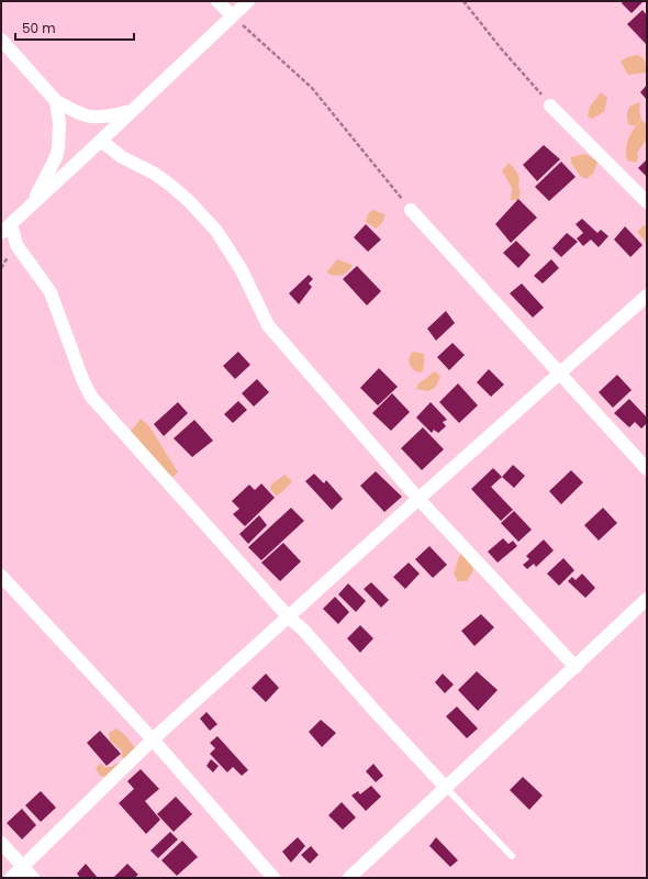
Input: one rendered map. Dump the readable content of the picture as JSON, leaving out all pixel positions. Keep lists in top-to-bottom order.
{
  "scale_bar": "50 m"
}
